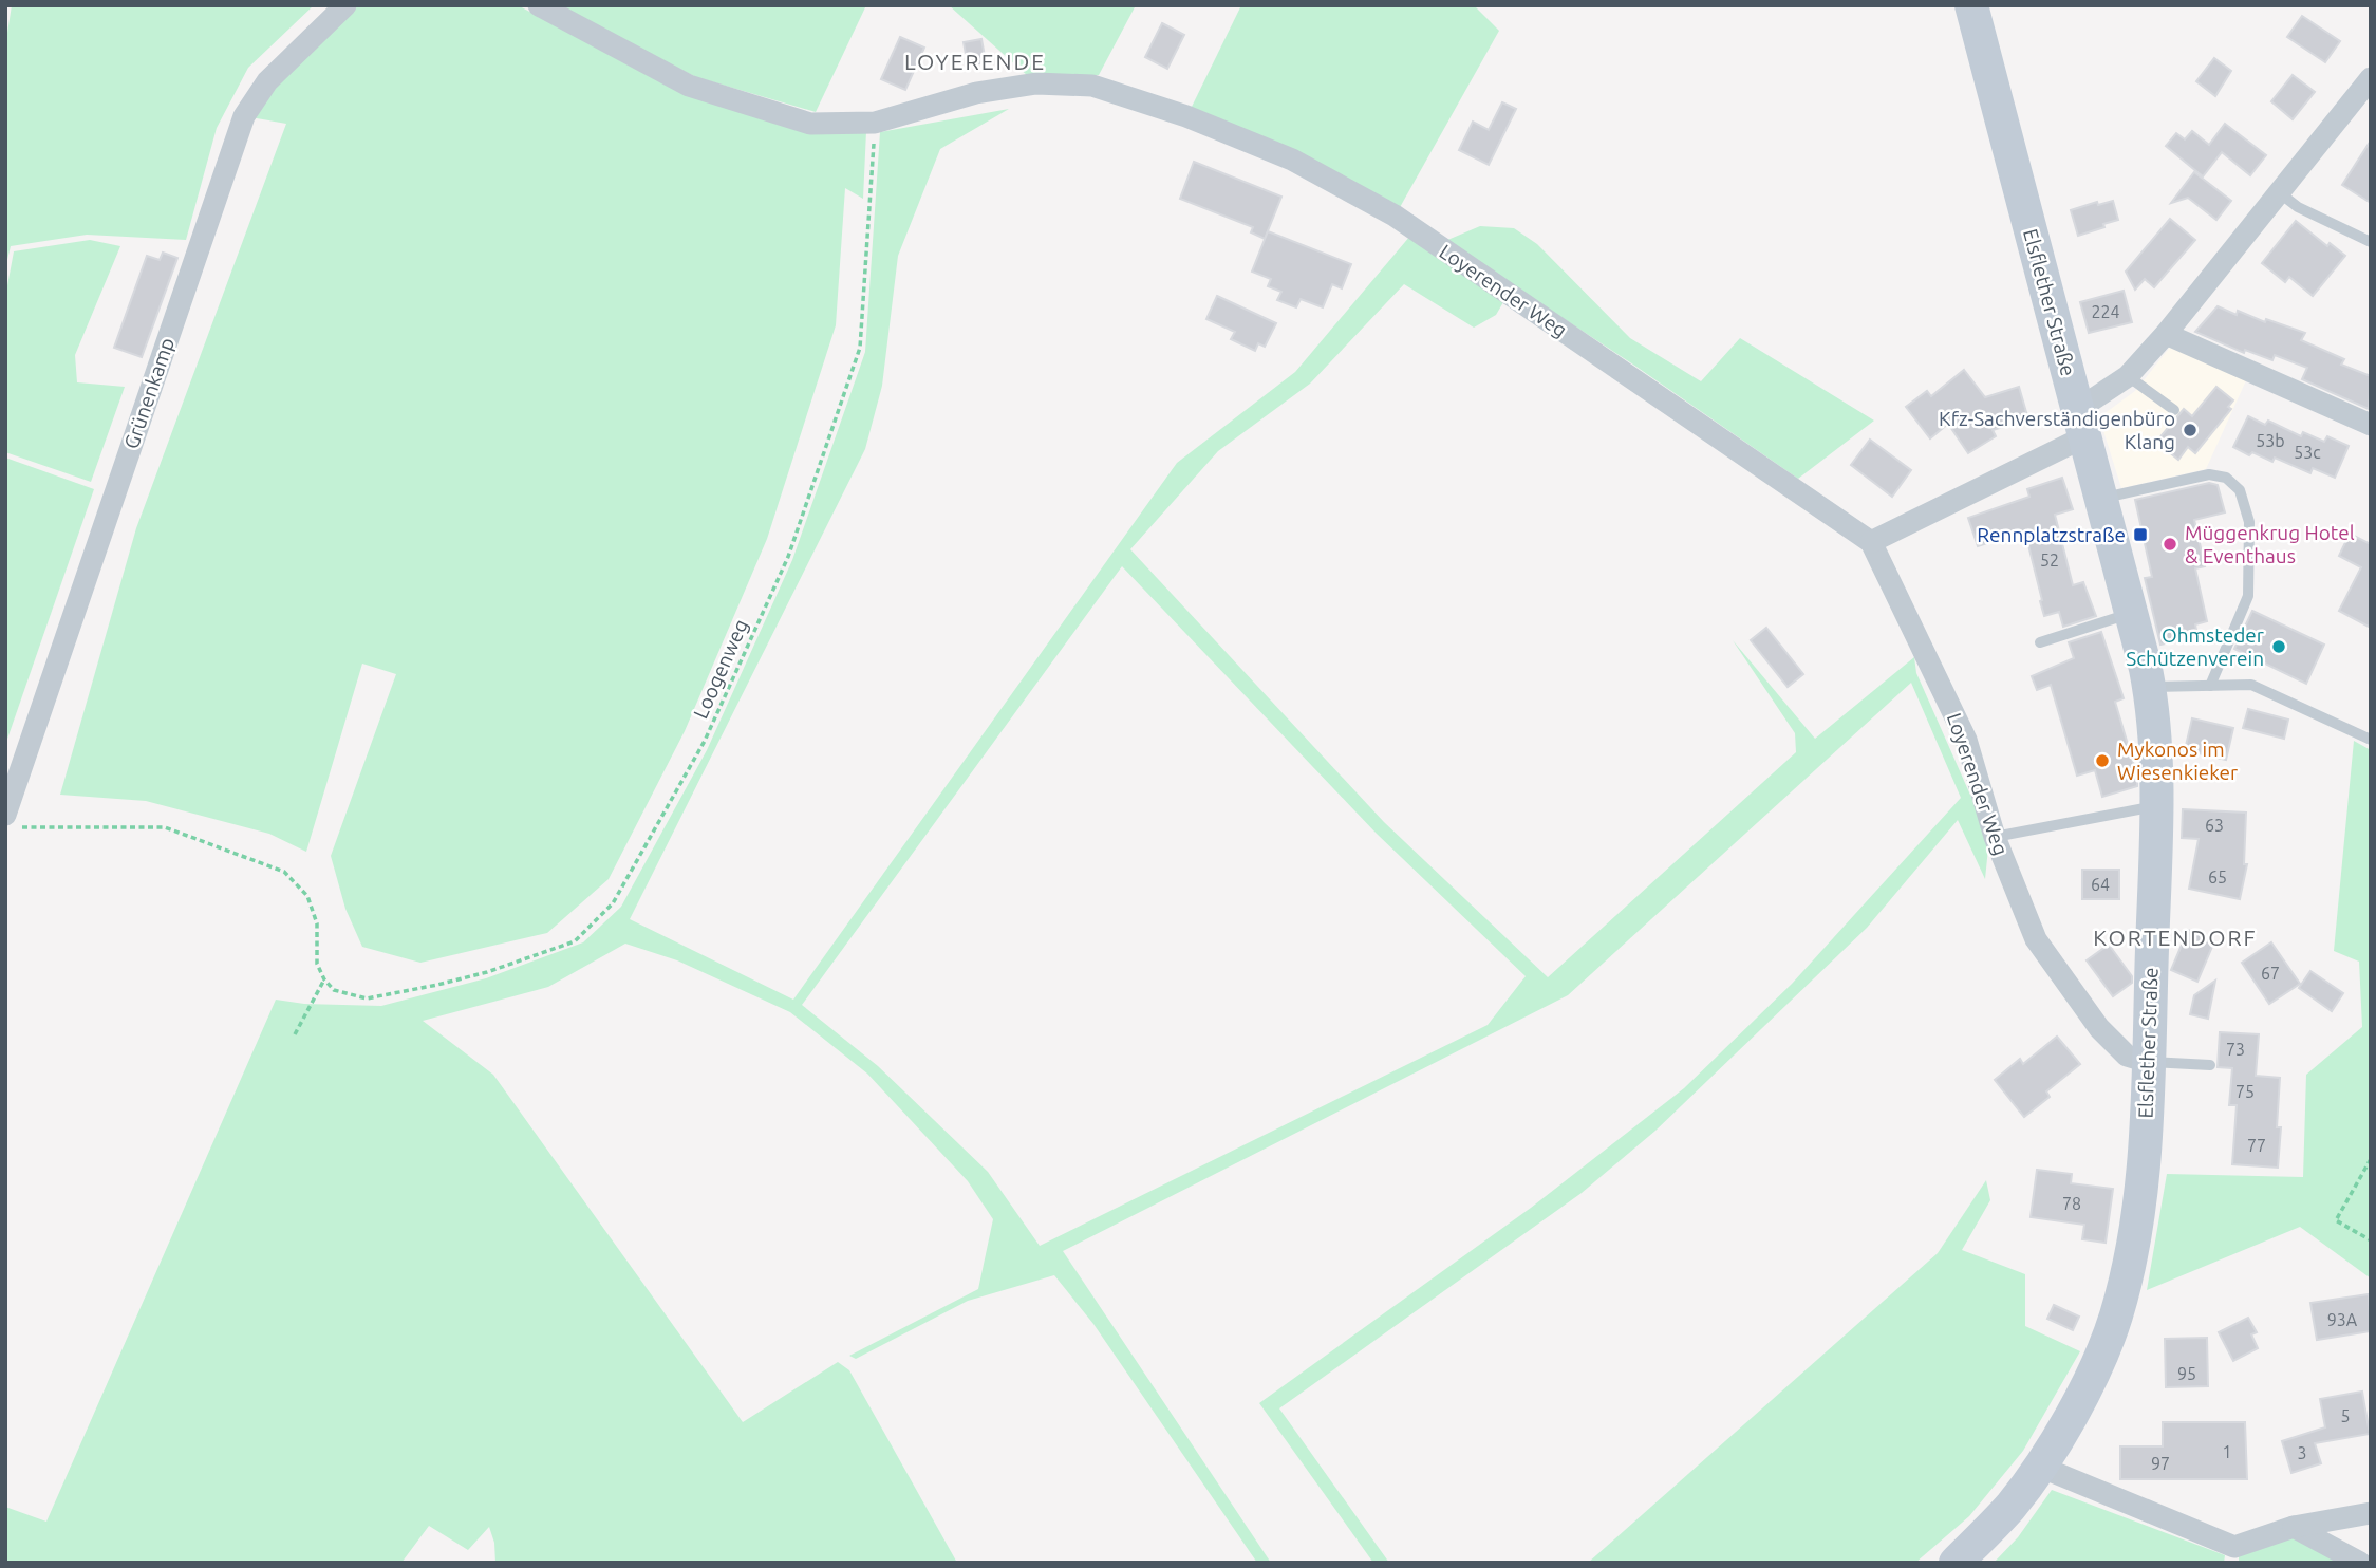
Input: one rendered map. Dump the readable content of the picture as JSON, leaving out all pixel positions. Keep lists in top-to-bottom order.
{
  "streets": {
    "main road": ["Elsflether Straße"],
    "street": ["Loyerender Weg", "Grünenkamp"],
    "path": ["Loogenweg"]
  },
  "crossings": [
    ["Loyerender Weg", "Elsflether Straße"],
    ["Loyerender Weg", "Loogenweg"]
  ],
  "districts": ["LOYERENDE", "KORTENDORF"],
  "places": {
    "other": [
      "Kfz-Sachverständigenbüro Klang",
      "Müggenkrug Hotel & Eventhaus",
      "Ohmsteder Schützenverein",
      "Mykonos im Wiesenkieker"
    ],
    "transit": ["Rennplatzstraße"]
  },
  "house_numbers": [
    "224",
    "53b",
    "53c",
    "52",
    "63",
    "65",
    "64",
    "67",
    "73",
    "75",
    "77",
    "78",
    "93A",
    "95",
    "5",
    "1",
    "3",
    "97"
  ]
}
